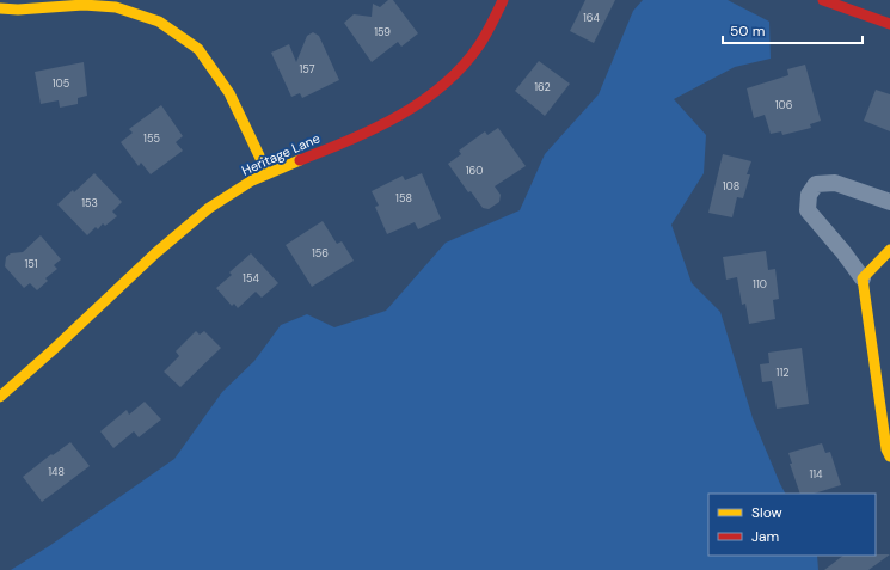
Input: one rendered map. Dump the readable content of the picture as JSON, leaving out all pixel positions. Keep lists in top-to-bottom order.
{
  "streets": {
    "street": ["Heritage Lane"]
  },
  "house_numbers": [
    "164",
    "159",
    "157",
    "105",
    "162",
    "106",
    "155",
    "160",
    "108",
    "158",
    "153",
    "156",
    "151",
    "154",
    "110",
    "112",
    "148",
    "114"
  ],
  "legend": ["Slow", "Jam"],
  "scale_bar": "50 m"
}
